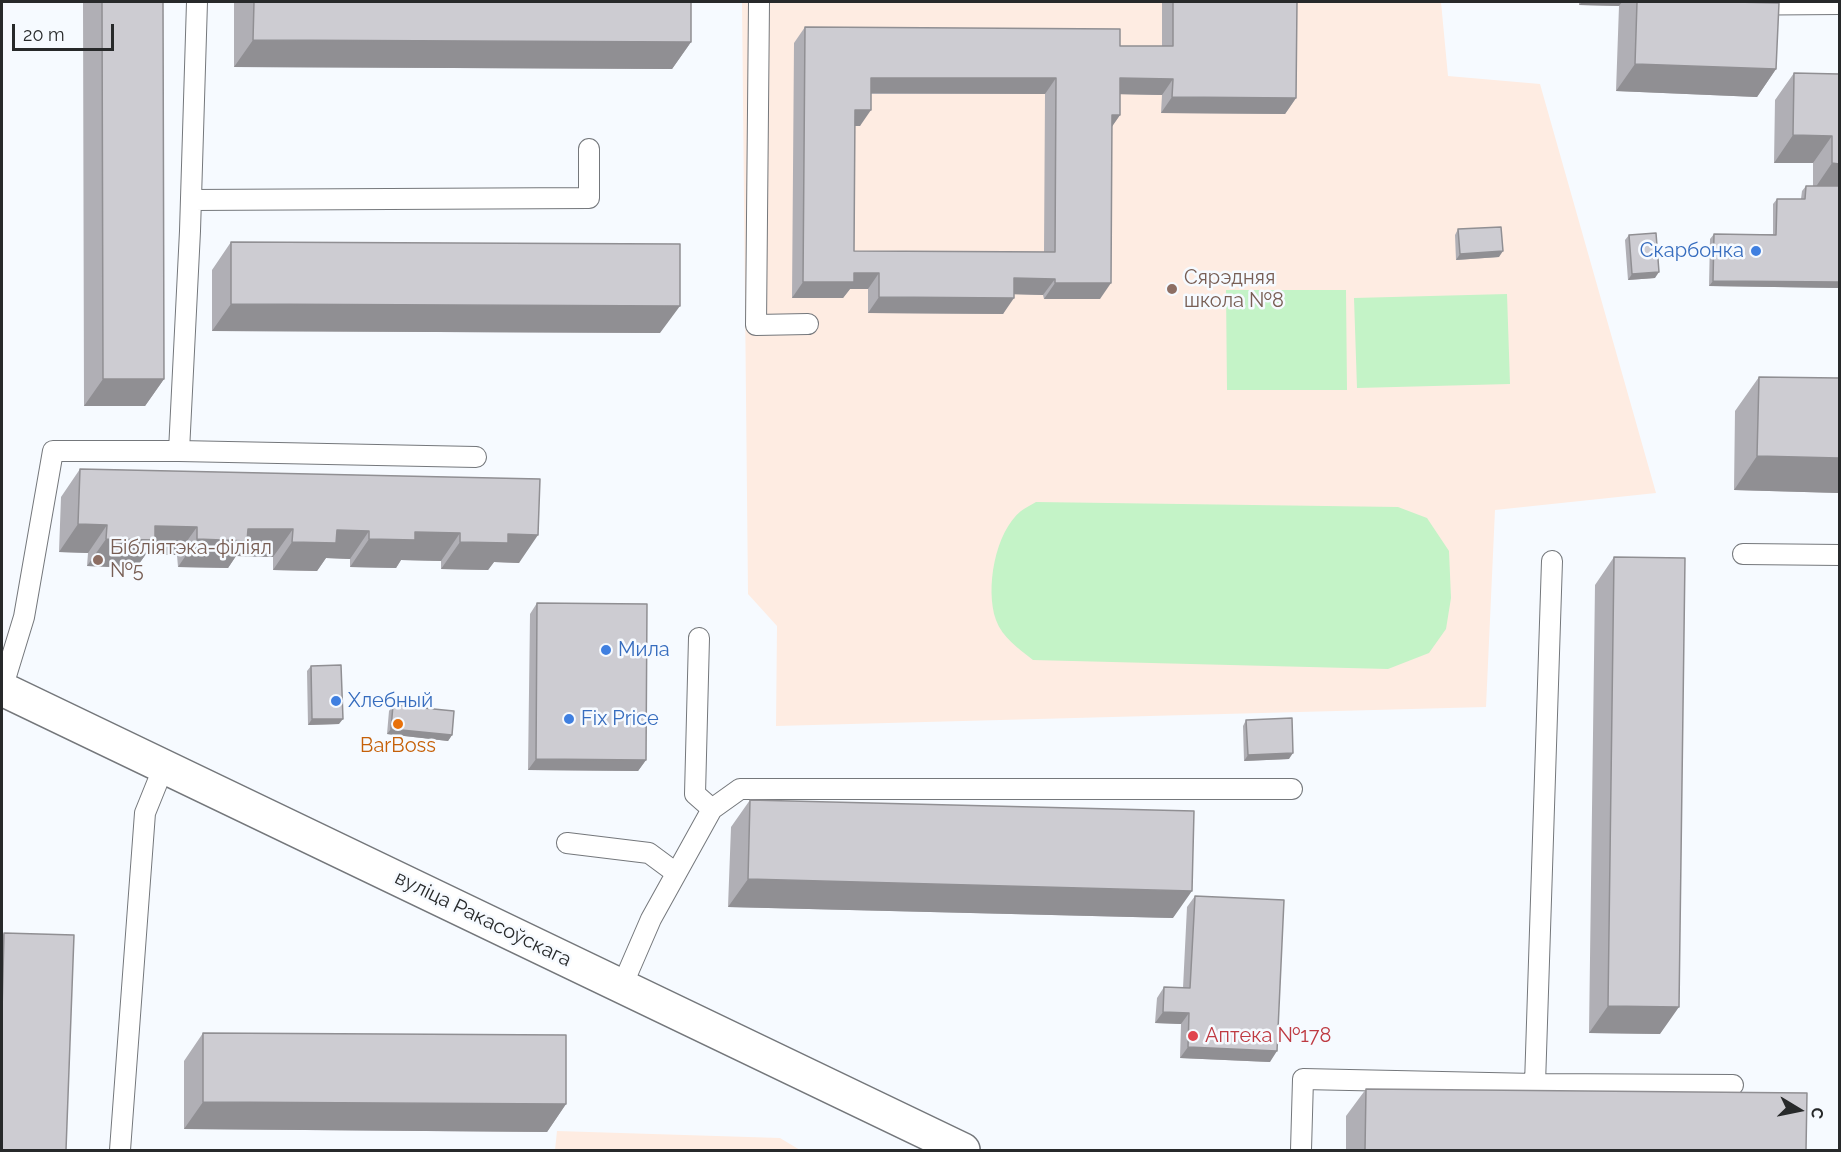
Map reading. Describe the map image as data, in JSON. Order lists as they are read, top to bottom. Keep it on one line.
{"streets":{"main road":["вуліца Ракасоўскага"]},"places":["Скарбонка","Сярэдняя школа №8","Бібліятэка-філіял №5","Мила","Хлебный","Fix Price","BarBoss","Аптека №178"],"scale_bar":"20 m","north":"right"}
